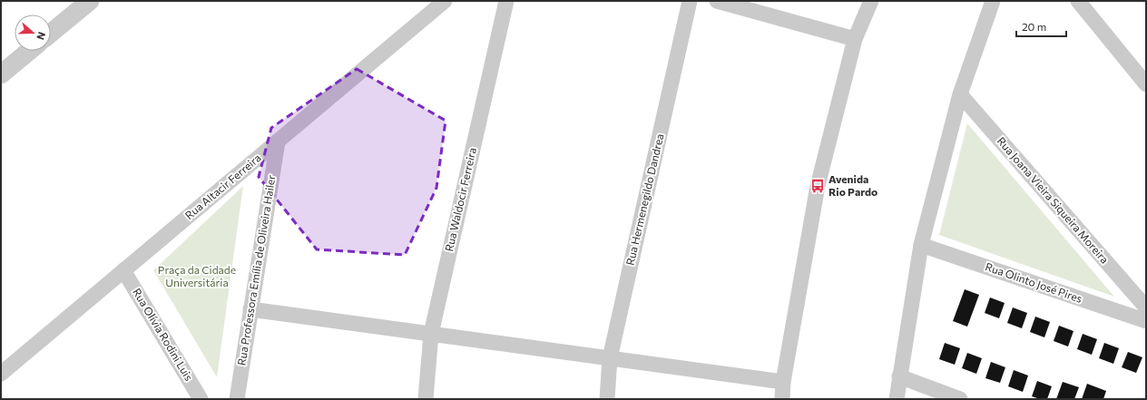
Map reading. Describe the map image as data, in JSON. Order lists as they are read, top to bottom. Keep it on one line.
{"streets":{"street":["Rua Altacir Ferreira","Rua Waldocir Ferreira","Rua Hermenegildo Dandrea","Rua Joana Vieira Siqueira Moreira","Rua Professora Emília de Oliveira Hailer","Rua Olinto José Pires","Rua Olívia Rodini Luis"]},"crossings":[["Rua Altacir Ferreira","Rua Professora Emília de Oliveira Hailer"],["Rua Altacir Ferreira","Rua Olívia Rodini Luis"]],"parks":["Praça da Cidade Universitária"],"places":{"bus stop":["Avenida Rio Pardo"]},"scale_bar":"20 m","north":"right"}
